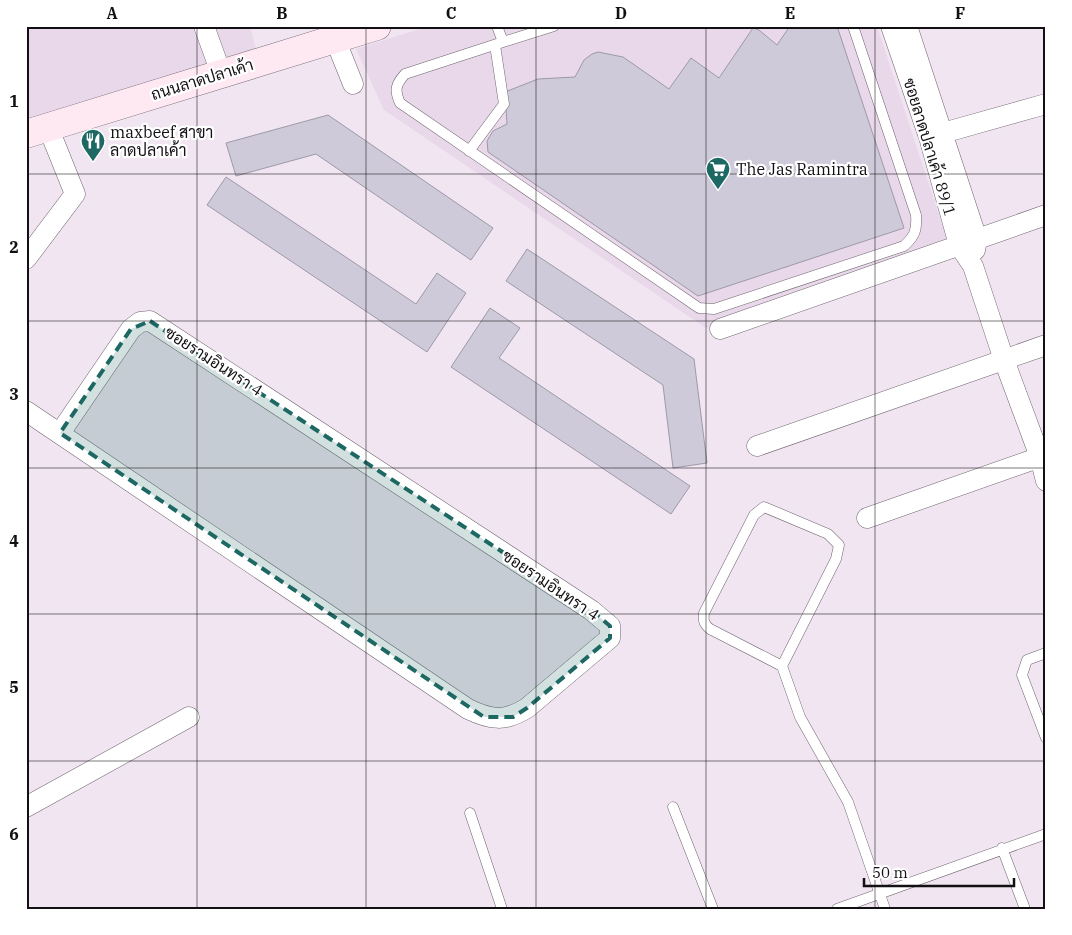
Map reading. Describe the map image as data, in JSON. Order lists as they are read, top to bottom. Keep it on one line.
{"streets":{"main road":["ถนนลาดปลาเค้า"],"street":["ซอยลาดปลาเค้า 89/1","ซอยรามอินทรา 4"]},"places":{"restaurant":["maxbeef สาขา ลาดปลาเค้า"],"supermarket":["The Jas Ramintra"]},"scale_bar":"50 m","grid":{"columns":["A","B","C","D","E","F"],"rows":["1","2","3","4","5","6"]}}
